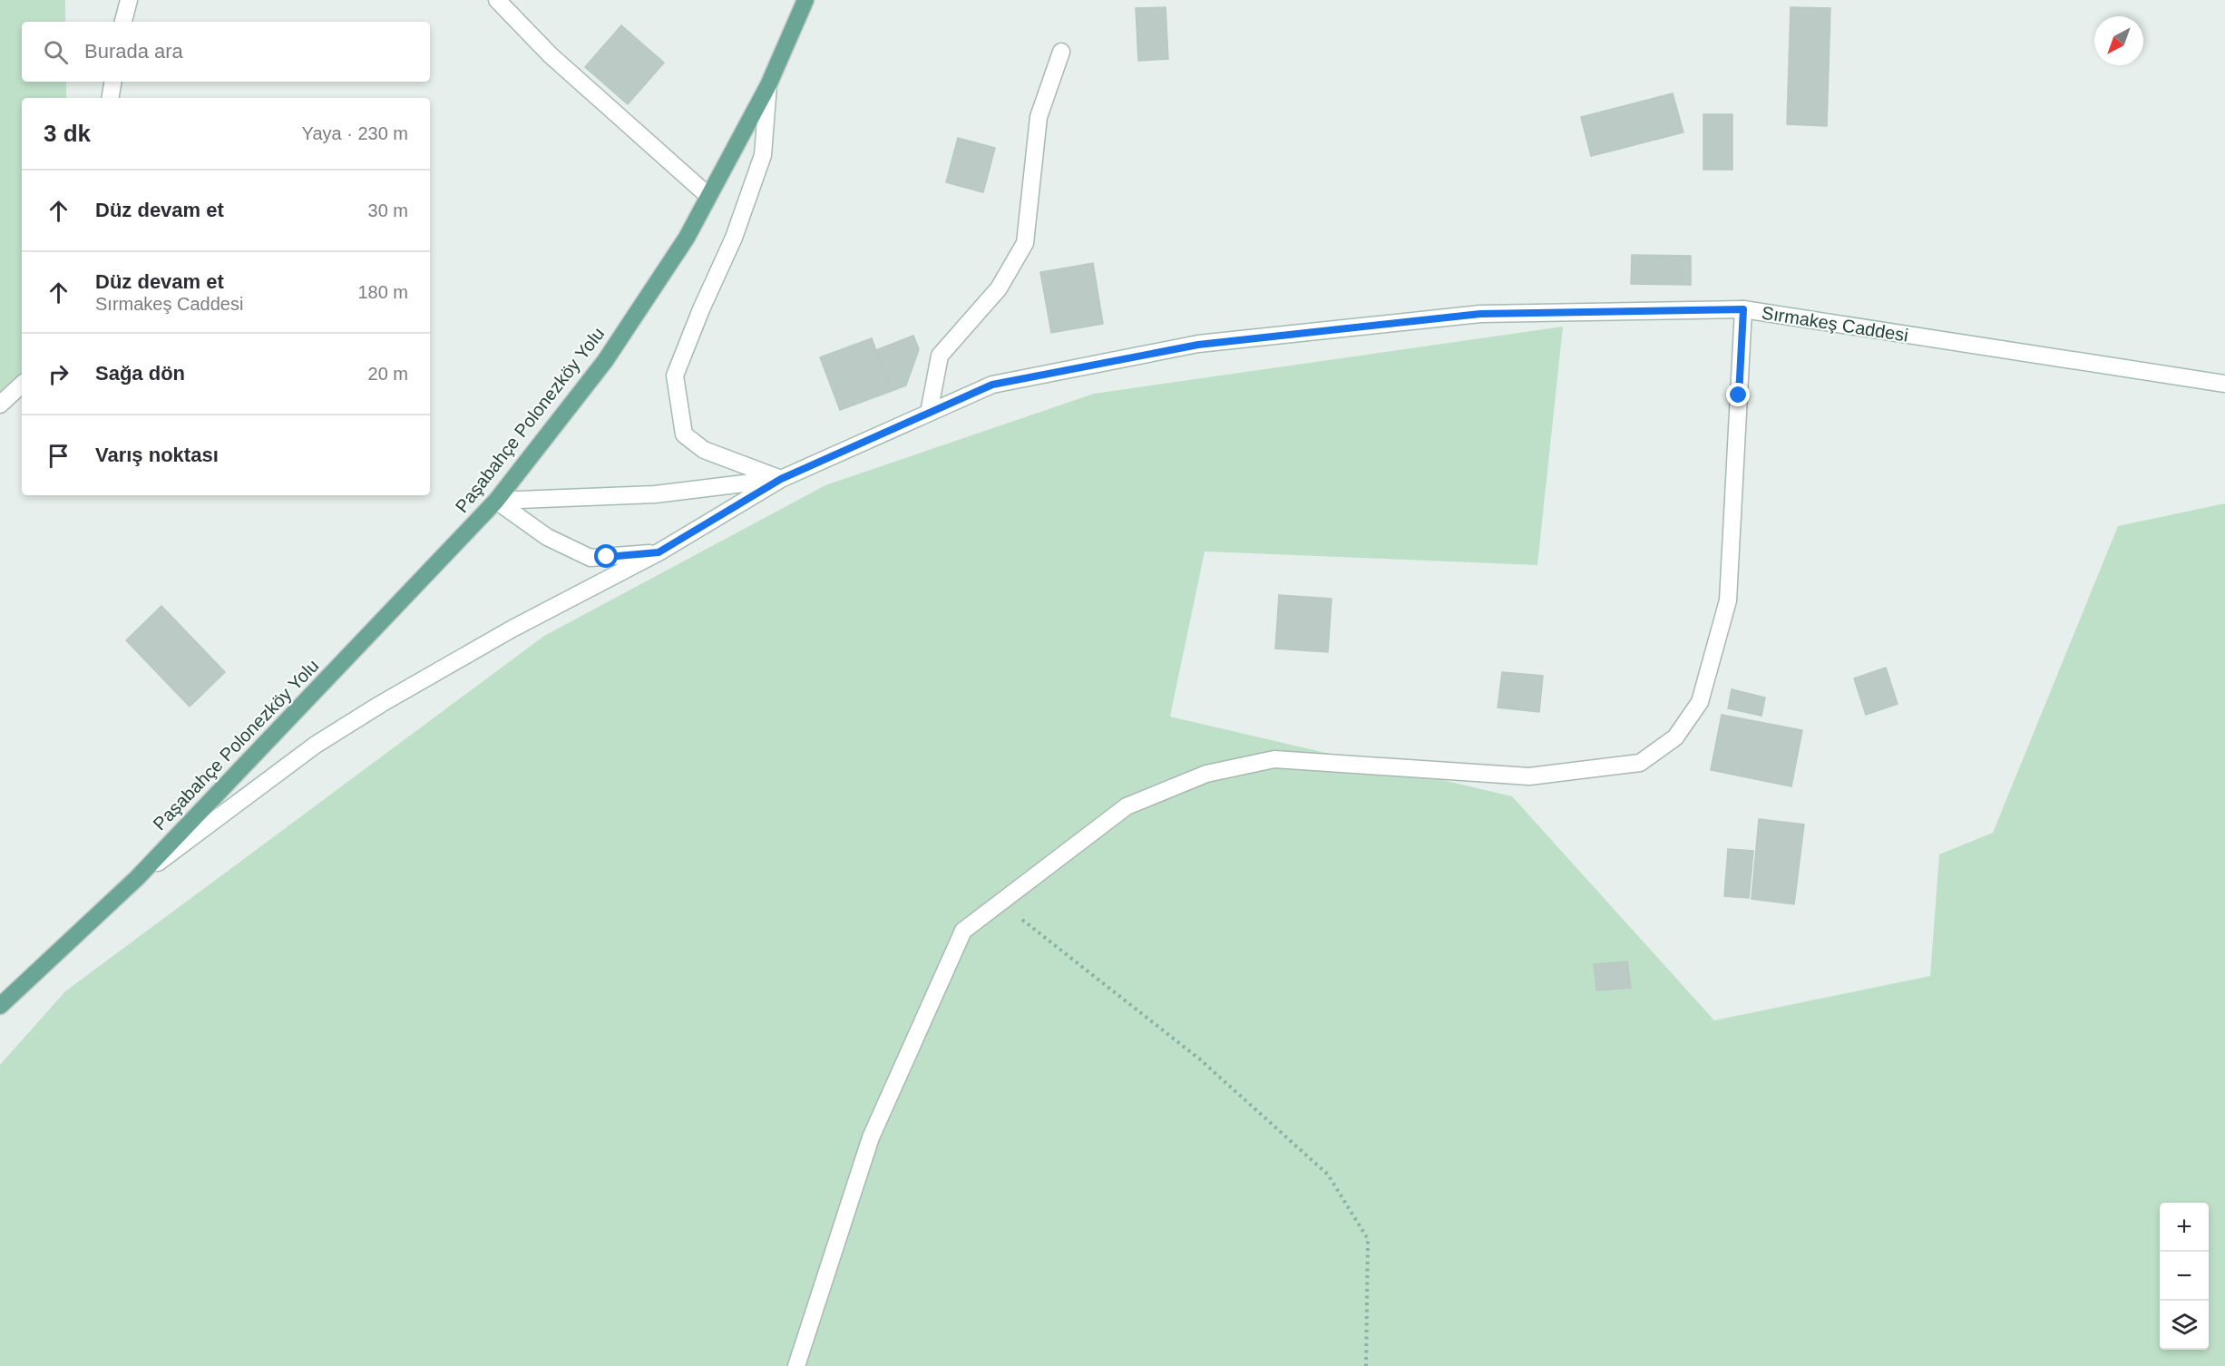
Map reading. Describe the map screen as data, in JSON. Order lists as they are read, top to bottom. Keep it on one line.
{"streets":{"main road":["Sırmakeş Caddesi","Paşabahçe Polonezköy Yolu"]},"north":"bottom left","page":{"search":"Burada ara","heading":["3 dk","Yaya · 230 m"],"list":[["Düz devam et","30 m"],["Düz devam et","Sırmakeş Caddesi","180 m"],["Sağa dön","20 m"],"Varış noktası"],"map_buttons":["+","−"]}}
